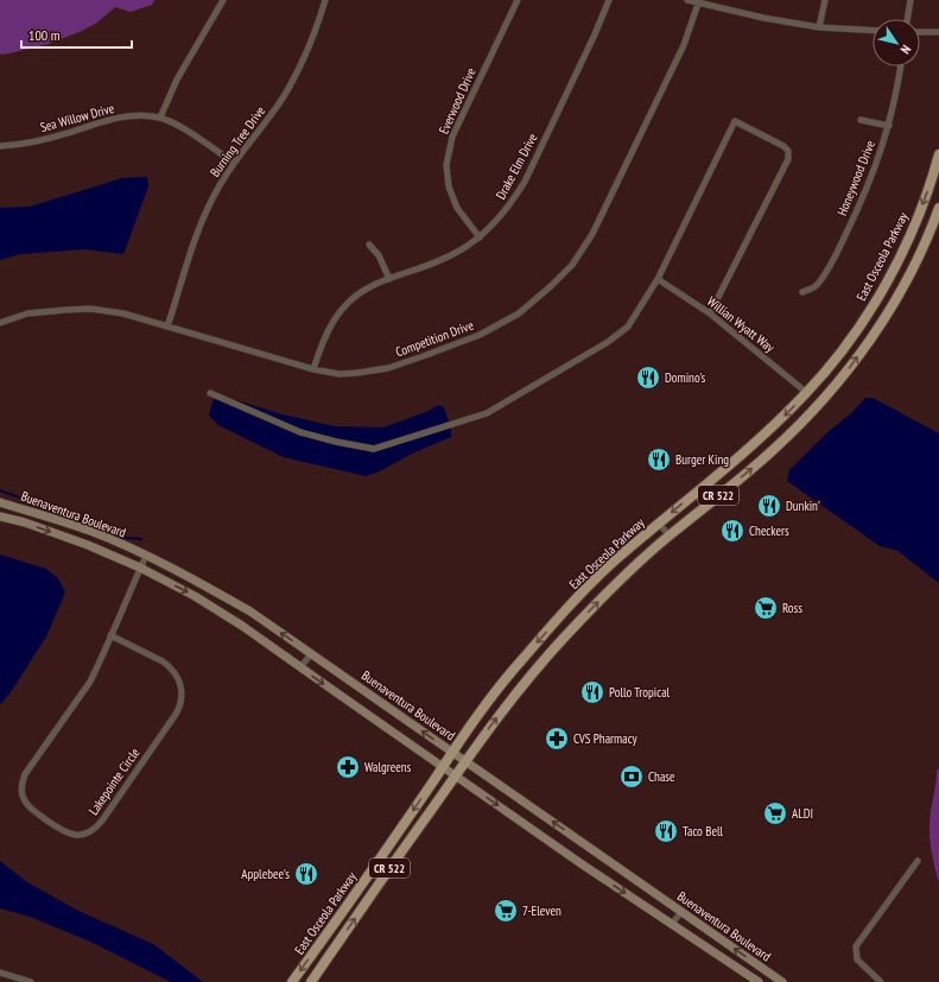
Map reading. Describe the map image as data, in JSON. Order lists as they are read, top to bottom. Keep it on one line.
{"streets":{"main road":["East Osceola Parkway","CR 522","Buenaventura Boulevard"],"street":["Everwood Drive","Sea Willow Drive","Burning Tree Drive","Drake Elm Drive","Honeywood Drive","Willian Wyatt Way","Competition Drive","Lakepointe Circle"]},"crossings":[["Everwood Drive","Drake Elm Drive"],["Sea Willow Drive","Burning Tree Drive"],["Burning Tree Drive","Competition Drive"],["Drake Elm Drive","Competition Drive"],["East Osceola Parkway","Willian Wyatt Way"],["East Osceola Parkway","Buenaventura Boulevard"],["Buenaventura Boulevard","Lakepointe Circle"]],"places":{"restaurant":["Domino's","Burger King","Dunkin'","Checkers","Pollo Tropical","Taco Bell","Applebee's"],"supermarket":["Ross","ALDI","7-Eleven"],"pharmacy":["CVS Pharmacy","Walgreens"],"bank":["Chase"]},"scale_bar":"100 m","north":"bottom right"}
